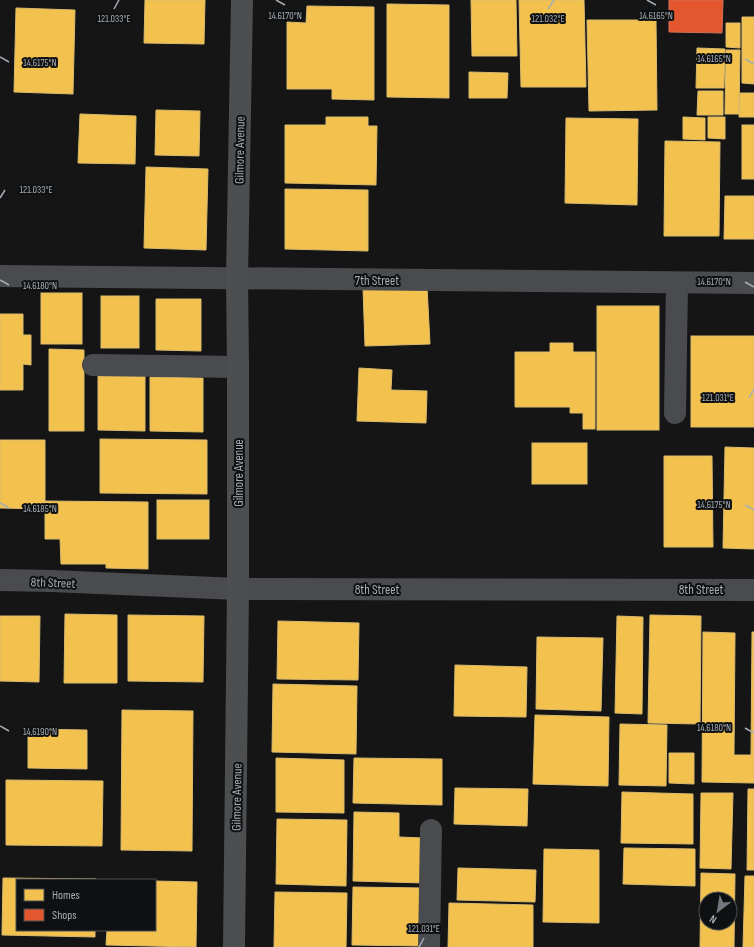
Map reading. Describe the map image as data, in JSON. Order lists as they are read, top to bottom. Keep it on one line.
{"streets":{"main road":["Gilmore Avenue"],"street":["7th Street","8th Street"]},"crossings":[["Gilmore Avenue","7th Street"],["Gilmore Avenue","8th Street"]],"legend":["Homes","Shops"],"north":"bottom left","coordinates":["14.6170°N","14.6165°N","121.033°E","121.032°E","14.6175°N","14.6180°N","121.031°E","14.6185°N","14.6190°N"]}
